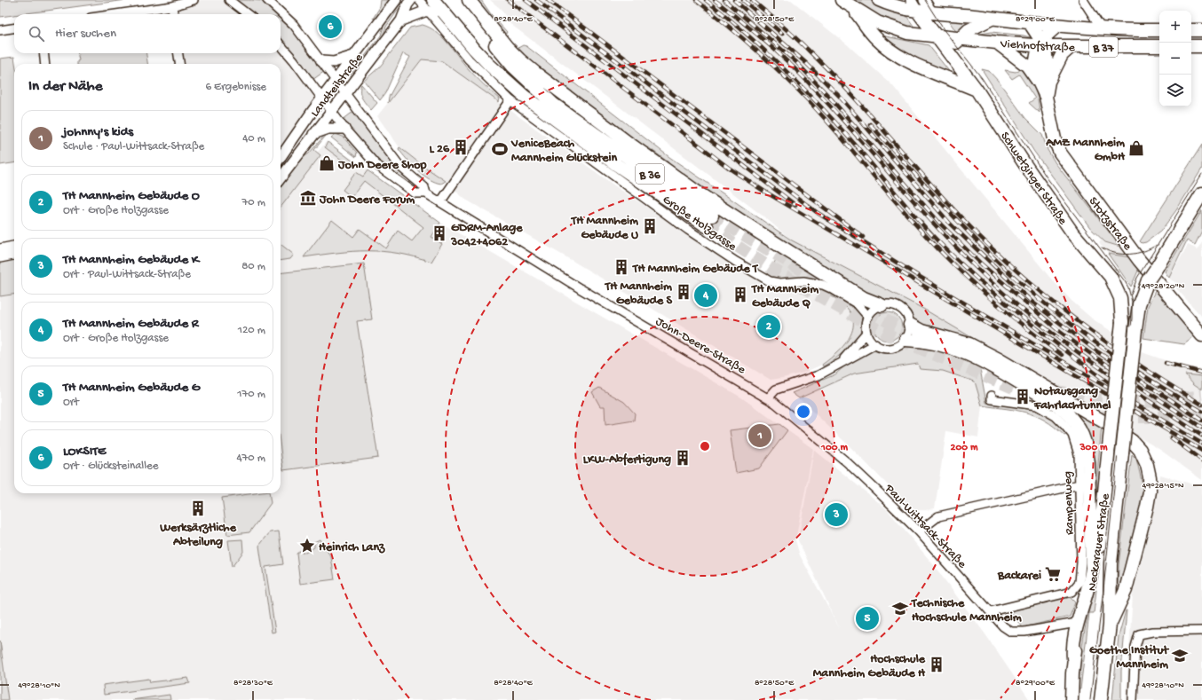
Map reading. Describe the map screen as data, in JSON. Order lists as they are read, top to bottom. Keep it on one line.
{"streets":{"main road":["Viehhofstraße","B 37","B 36","Schwetzinger Straße","Stotzstraße","Neckarauer Straße"],"street":["Landteilstraße","Große Holzgasse","John-Deere-Straße","Rampenweg","Paul-Wittsack-Straße"]},"crossings":[["Viehhofstraße","B 37"],["Viehhofstraße","Schwetzinger Straße"],["Viehhofstraße","Stotzstraße"],["B 37","Schwetzinger Straße"],["Landteilstraße","John-Deere-Straße"],["B 36","Große Holzgasse"],["Schwetzinger Straße","Neckarauer Straße"],["John-Deere-Straße","Paul-Wittsack-Straße"],["Rampenweg","Paul-Wittsack-Straße"]],"places":{"building":["L 26","TH Mannheim Gebäude U","GDRM-Anlage 3042+4062","TH Mannheim Gebäude T","TH Mannheim Gebäude S","TH Mannheim Gebäude Q","Notausgang Fahrlachtunnel","LKW-Abfertigung","Werksärztliche Abteilung","Hochschule Mannheim Gebäude H"],"shop":["AMZ Mannheim GmbH","John Deere Shop"],"sports":["VeniceBeach Mannheim Glückstein"],"museum":["John Deere Forum"],"place":["Heinrich Lanz"],"supermarket":["Backarei"],"school or university":["Technische Hochschule Mannheim","Goethe Institut Mannheim"]},"page":{"map_buttons":["+","−"],"pins":["6","4","2","1","3","5"],"search":"Hier suchen","heading":["In der Nähe","6 Ergebnisse"],"list":[{"mark":"1","name":"johnny's kids","note":"Schule · Paul-Wittsack-Straße","value":"40 m"},{"mark":"2","name":"TH Mannheim Gebäude O","note":"Ort · Große Holzgasse","value":"70 m"},{"mark":"3","name":"TH Mannheim Gebäude K","note":"Ort · Paul-Wittsack-Straße","value":"80 m"},{"mark":"4","name":"TH Mannheim Gebäude R","note":"Ort · Große Holzgasse","value":"120 m"},{"mark":"5","name":"TH Mannheim Gebäude G","note":"Ort","value":"170 m"},{"mark":"6","name":"LOKSITE","note":"Ort · Glücksteinallee","value":"470 m"}]},"coordinates":["8°28'40\"E","8°28'50\"E","8°29'00\"E","49°28'20\"N","49°28'15\"N","8°28'30\"E","49°28'10\"N"],"rings":["100 m","200 m","300 m"]}
